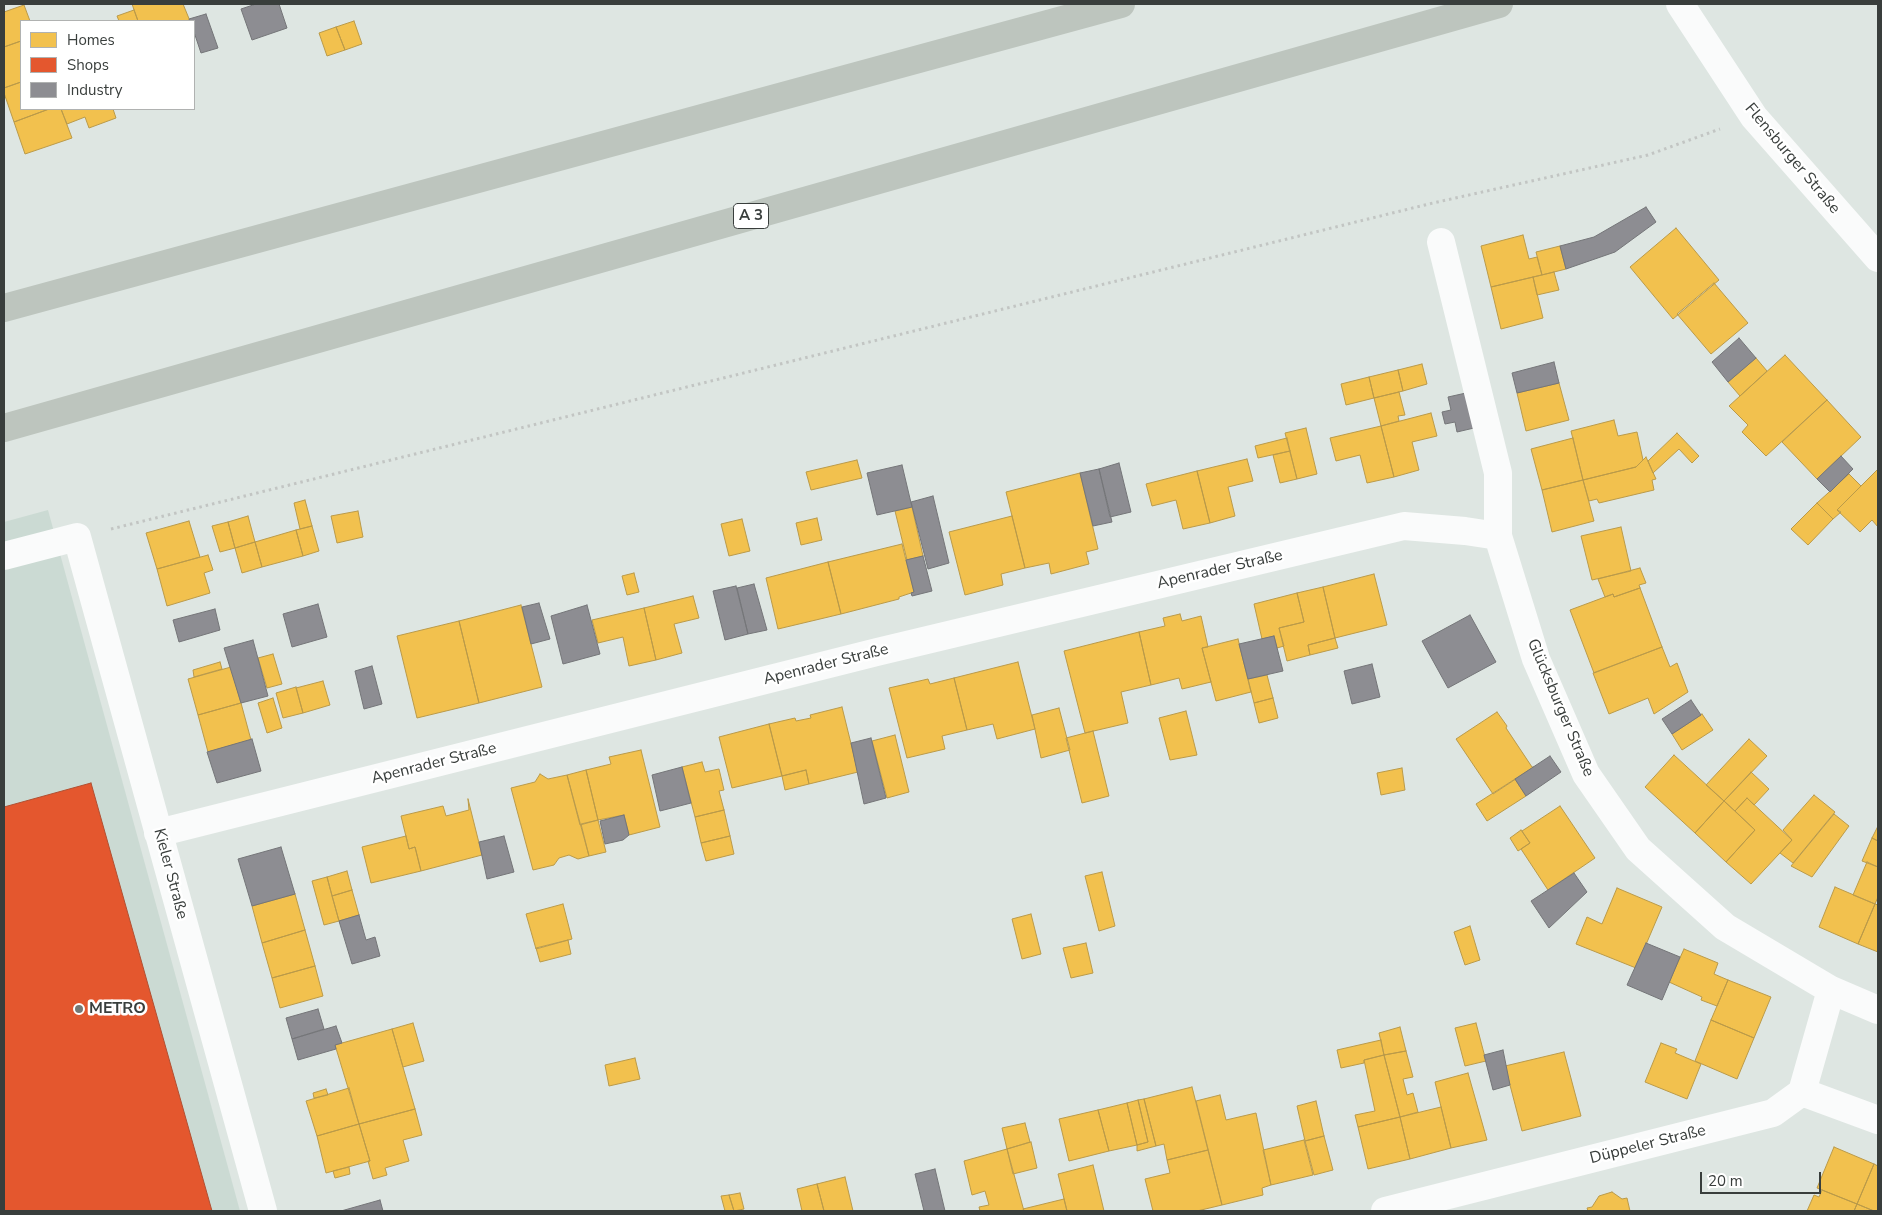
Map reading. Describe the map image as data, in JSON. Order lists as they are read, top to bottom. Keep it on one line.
{"streets":{"highway":["A 3"],"street":["Flensburger Straße","Apenrader Straße","Glücksburger Straße","Kieler Straße","Düppeler Straße"]},"crossings":[["Apenrader Straße","Glücksburger Straße"],["Apenrader Straße","Kieler Straße"]],"places":["METRO"],"legend":["Homes","Shops","Industry"],"scale_bar":"20 m"}
